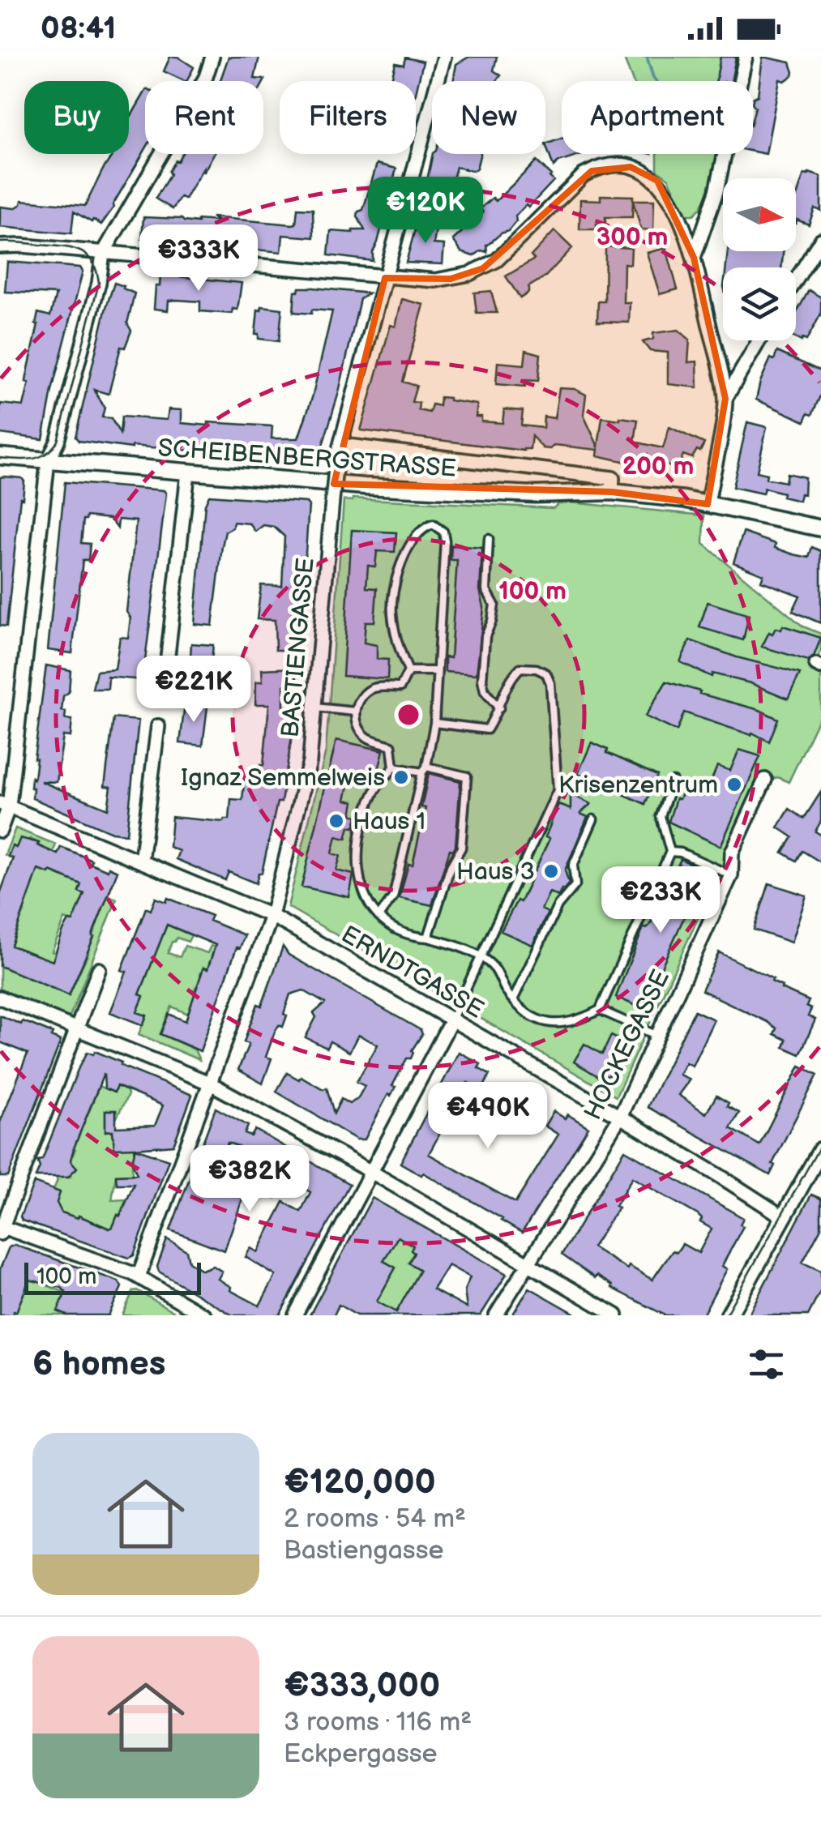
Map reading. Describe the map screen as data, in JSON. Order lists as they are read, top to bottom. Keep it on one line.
{"streets":{"street":["SCHEIBENBERGSTRASSE","BASTIENGASSE","ERNDTGASSE","HOCKEGASSE"]},"crossings":[["SCHEIBENBERGSTRASSE","BASTIENGASSE"],["BASTIENGASSE","ERNDTGASSE"],["ERNDTGASSE","HOCKEGASSE"]],"places":["Ignaz Semmelweis","Krisenzentrum","Haus 1","Haus 3"],"scale_bar":"100 m","north":"right","page":{"status":"08:41","chip":["Buy","Rent","Filters","New","Apartment"],"price":["€120K","€333K","€221K","€233K","€490K","€382K"],"scale":"100 m","heading":"6 homes","list":[{"name":"€120,000","note":"2 rooms · 54 m² · Bastiengasse"},{"name":"€333,000","note":"3 rooms · 116 m² · Eckpergasse"}]},"rings":["300 m","200 m","100 m"]}
